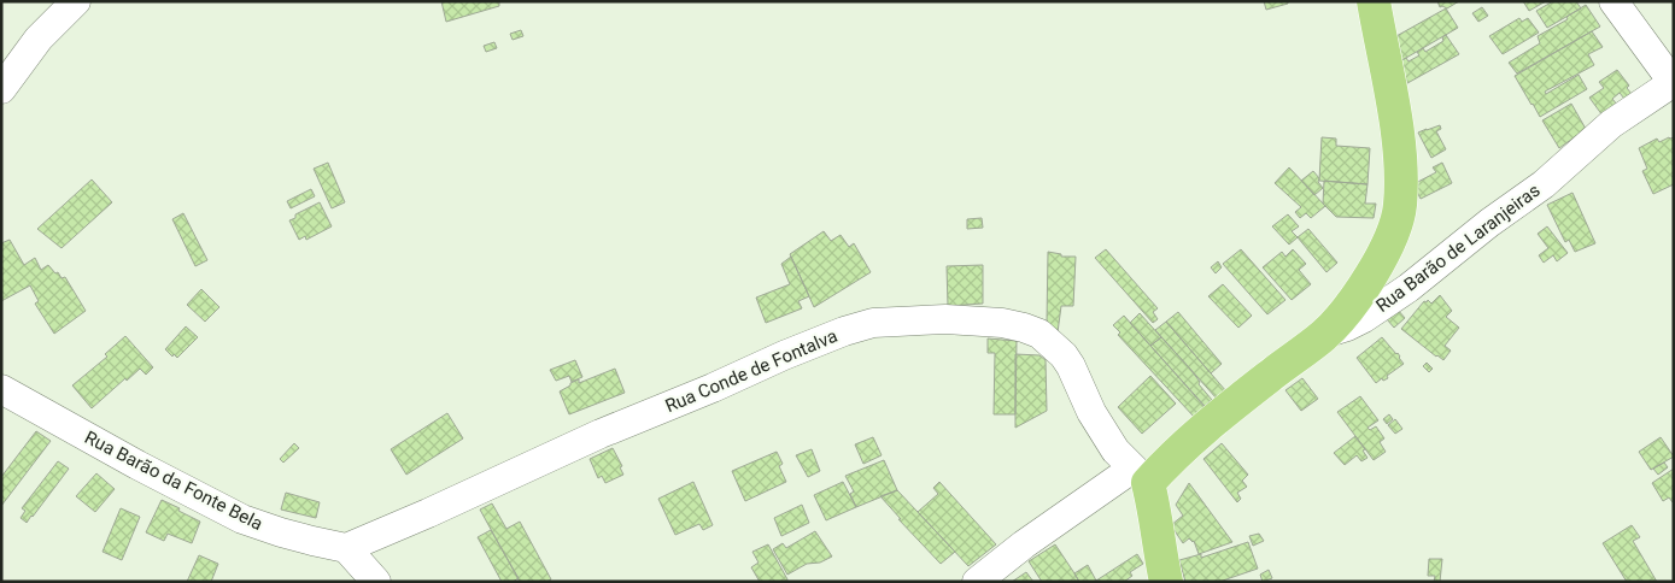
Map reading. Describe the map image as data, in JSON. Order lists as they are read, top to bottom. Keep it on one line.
{"streets":{"main road":["Rua Barão de Laranjeiras"],"street":["Rua Conde de Fontalva","Rua Barão da Fonte Bela"]},"crossings":[["Rua Barão de Laranjeiras","Rua Conde de Fontalva"],["Rua Conde de Fontalva","Rua Barão da Fonte Bela"]]}
